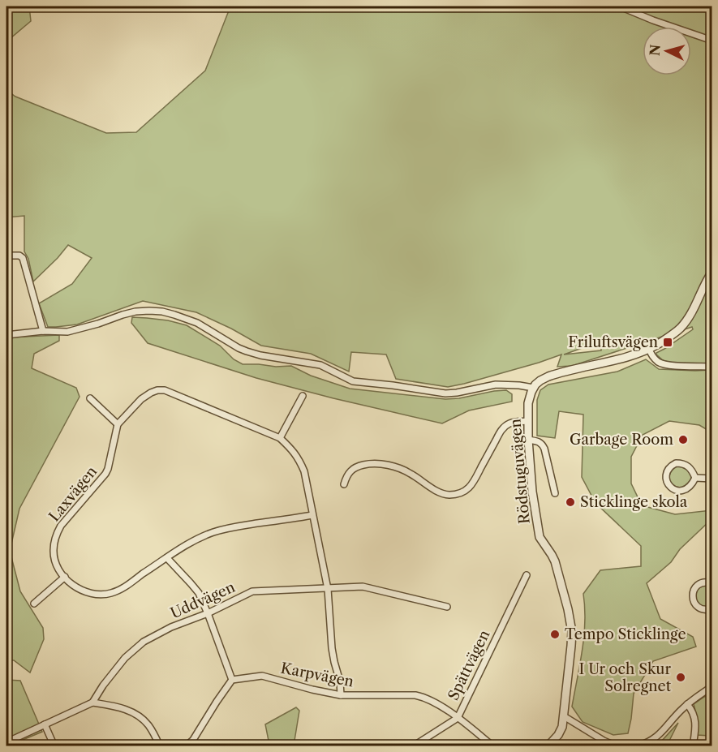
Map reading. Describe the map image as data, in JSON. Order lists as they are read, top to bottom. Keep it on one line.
{"streets":{"street":["Rödstuguvägen","Laxvägen","Uddvägen","Spättvägen","Karpvägen"]},"crossings":[["Spättvägen","Karpvägen"]],"places":{"transit":["Friluftsvägen"],"other":["Garbage Room","Sticklinge skola","Tempo Sticklinge","I Ur och Skur Solregnet"]},"north":"left"}
